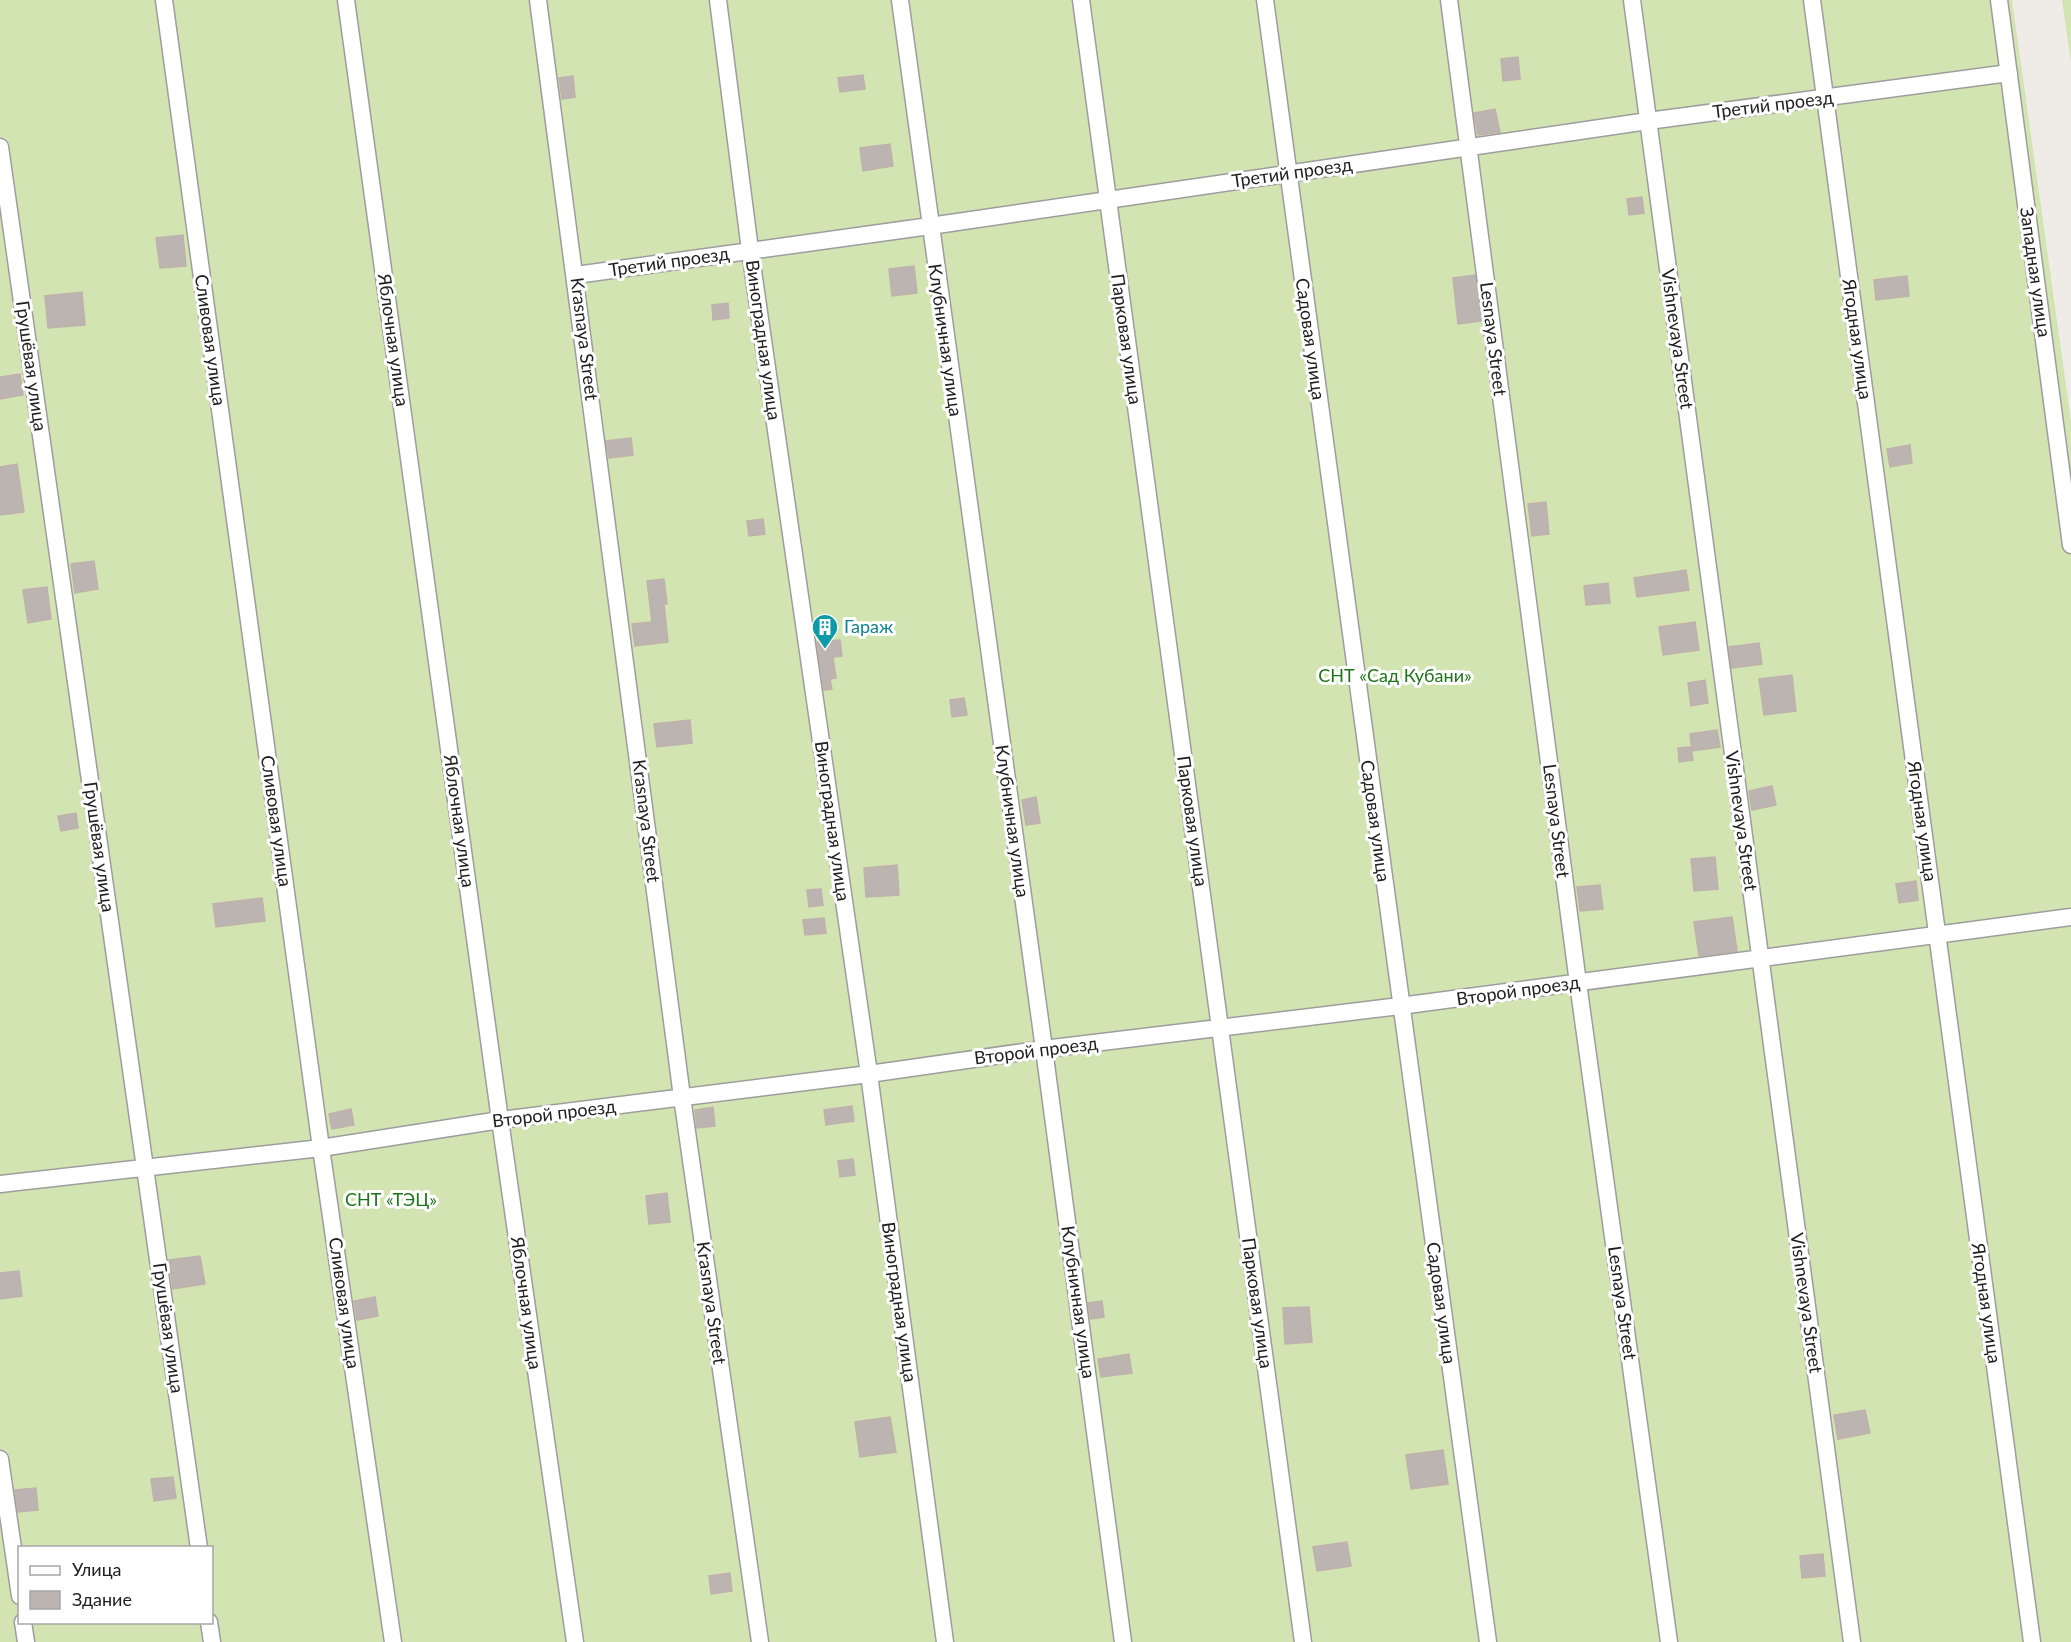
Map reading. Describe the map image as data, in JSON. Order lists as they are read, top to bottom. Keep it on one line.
{"streets":{"street":["Третий проезд","Западная улица","Krasnaya Street","Парковая улица","Садовая улица","Lesnaya Street","Vishnevaya Street","Ягодная улица","Сливовая улица","Яблочная улица","Виноградная улица","Клубничная улица","Грушёвая улица","Второй проезд"]},"crossings":[["Третий проезд","Западная улица"],["Третий проезд","Krasnaya Street"],["Третий проезд","Парковая улица"],["Третий проезд","Садовая улица"],["Третий проезд","Lesnaya Street"],["Третий проезд","Vishnevaya Street"],["Третий проезд","Ягодная улица"],["Третий проезд","Виноградная улица"],["Третий проезд","Клубничная улица"],["Krasnaya Street","Второй проезд"],["Парковая улица","Второй проезд"],["Садовая улица","Второй проезд"],["Lesnaya Street","Второй проезд"],["Vishnevaya Street","Второй проезд"],["Ягодная улица","Второй проезд"],["Сливовая улица","Второй проезд"],["Яблочная улица","Второй проезд"],["Виноградная улица","Второй проезд"],["Клубничная улица","Второй проезд"],["Грушёвая улица","Второй проезд"]],"parks":["СНТ «Сад Кубани»","СНТ «ТЭЦ»"],"places":{"building":["Гараж"]},"legend":["Улица","Здание"]}
